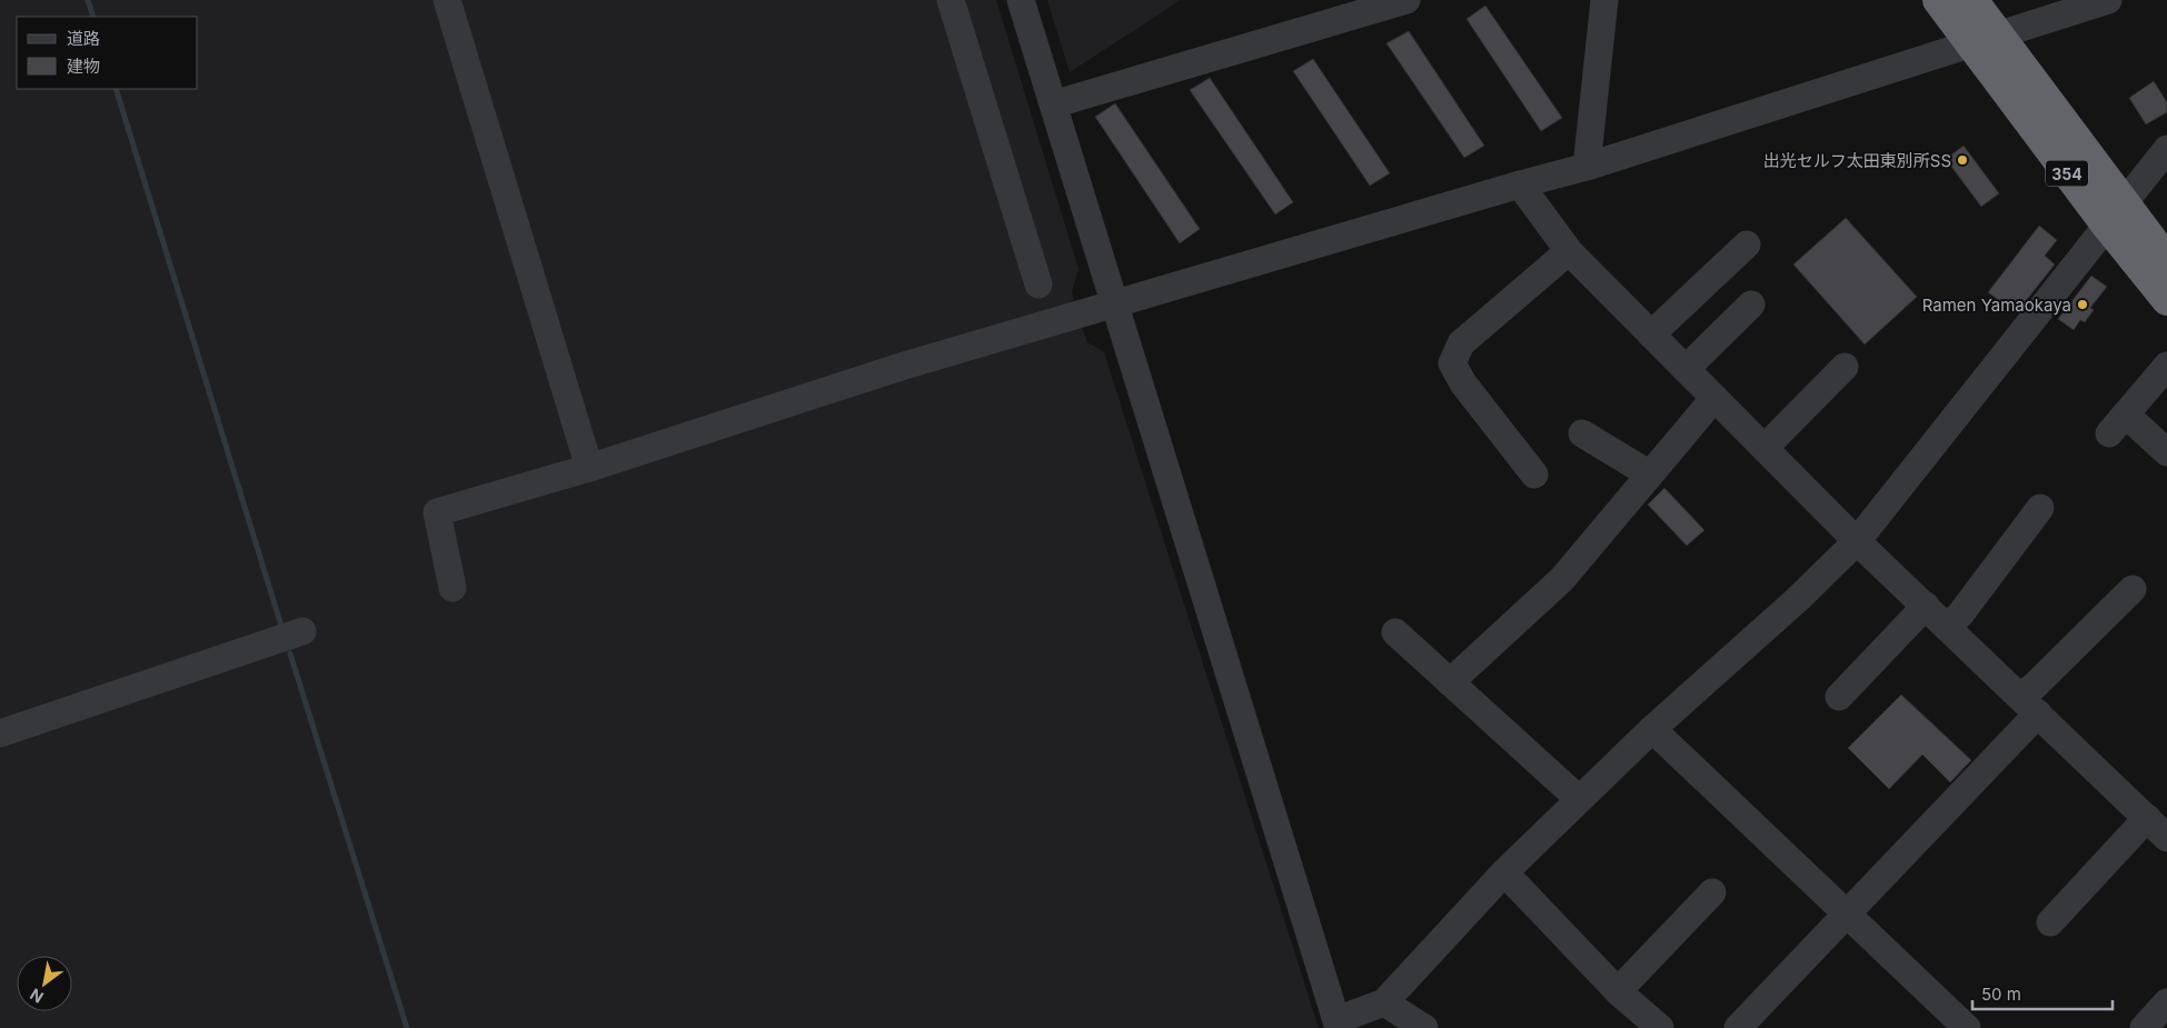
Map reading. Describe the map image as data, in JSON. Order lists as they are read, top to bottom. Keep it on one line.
{"streets":{"highway":["354"]},"places":["出光セルフ太田東別所SS","Ramen Yamaokaya"],"legend":["道路","建物"],"scale_bar":"50 m","north":"bottom left"}
